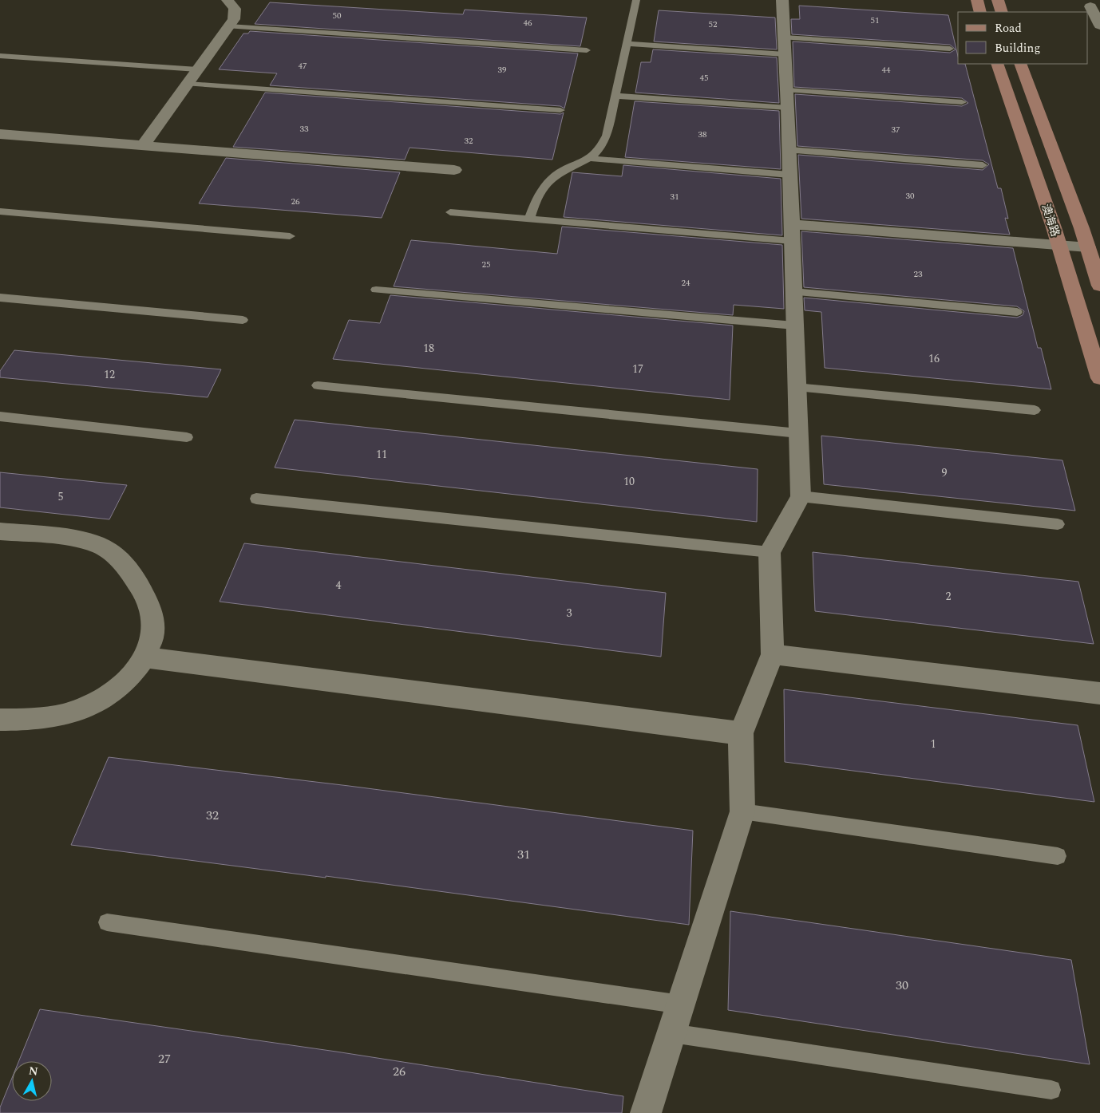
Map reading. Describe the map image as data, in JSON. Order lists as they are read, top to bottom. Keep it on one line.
{"streets":{"main road":["澳海路"]},"house_numbers":["50","51","46","52","47","39","44","45","33","37","38","32","30","31","26","25","23","24","18","16","17","12","11","9","10","5","4","2","3","1","32","31","30","27","26"],"legend":["Road","Building"],"north":"top"}
